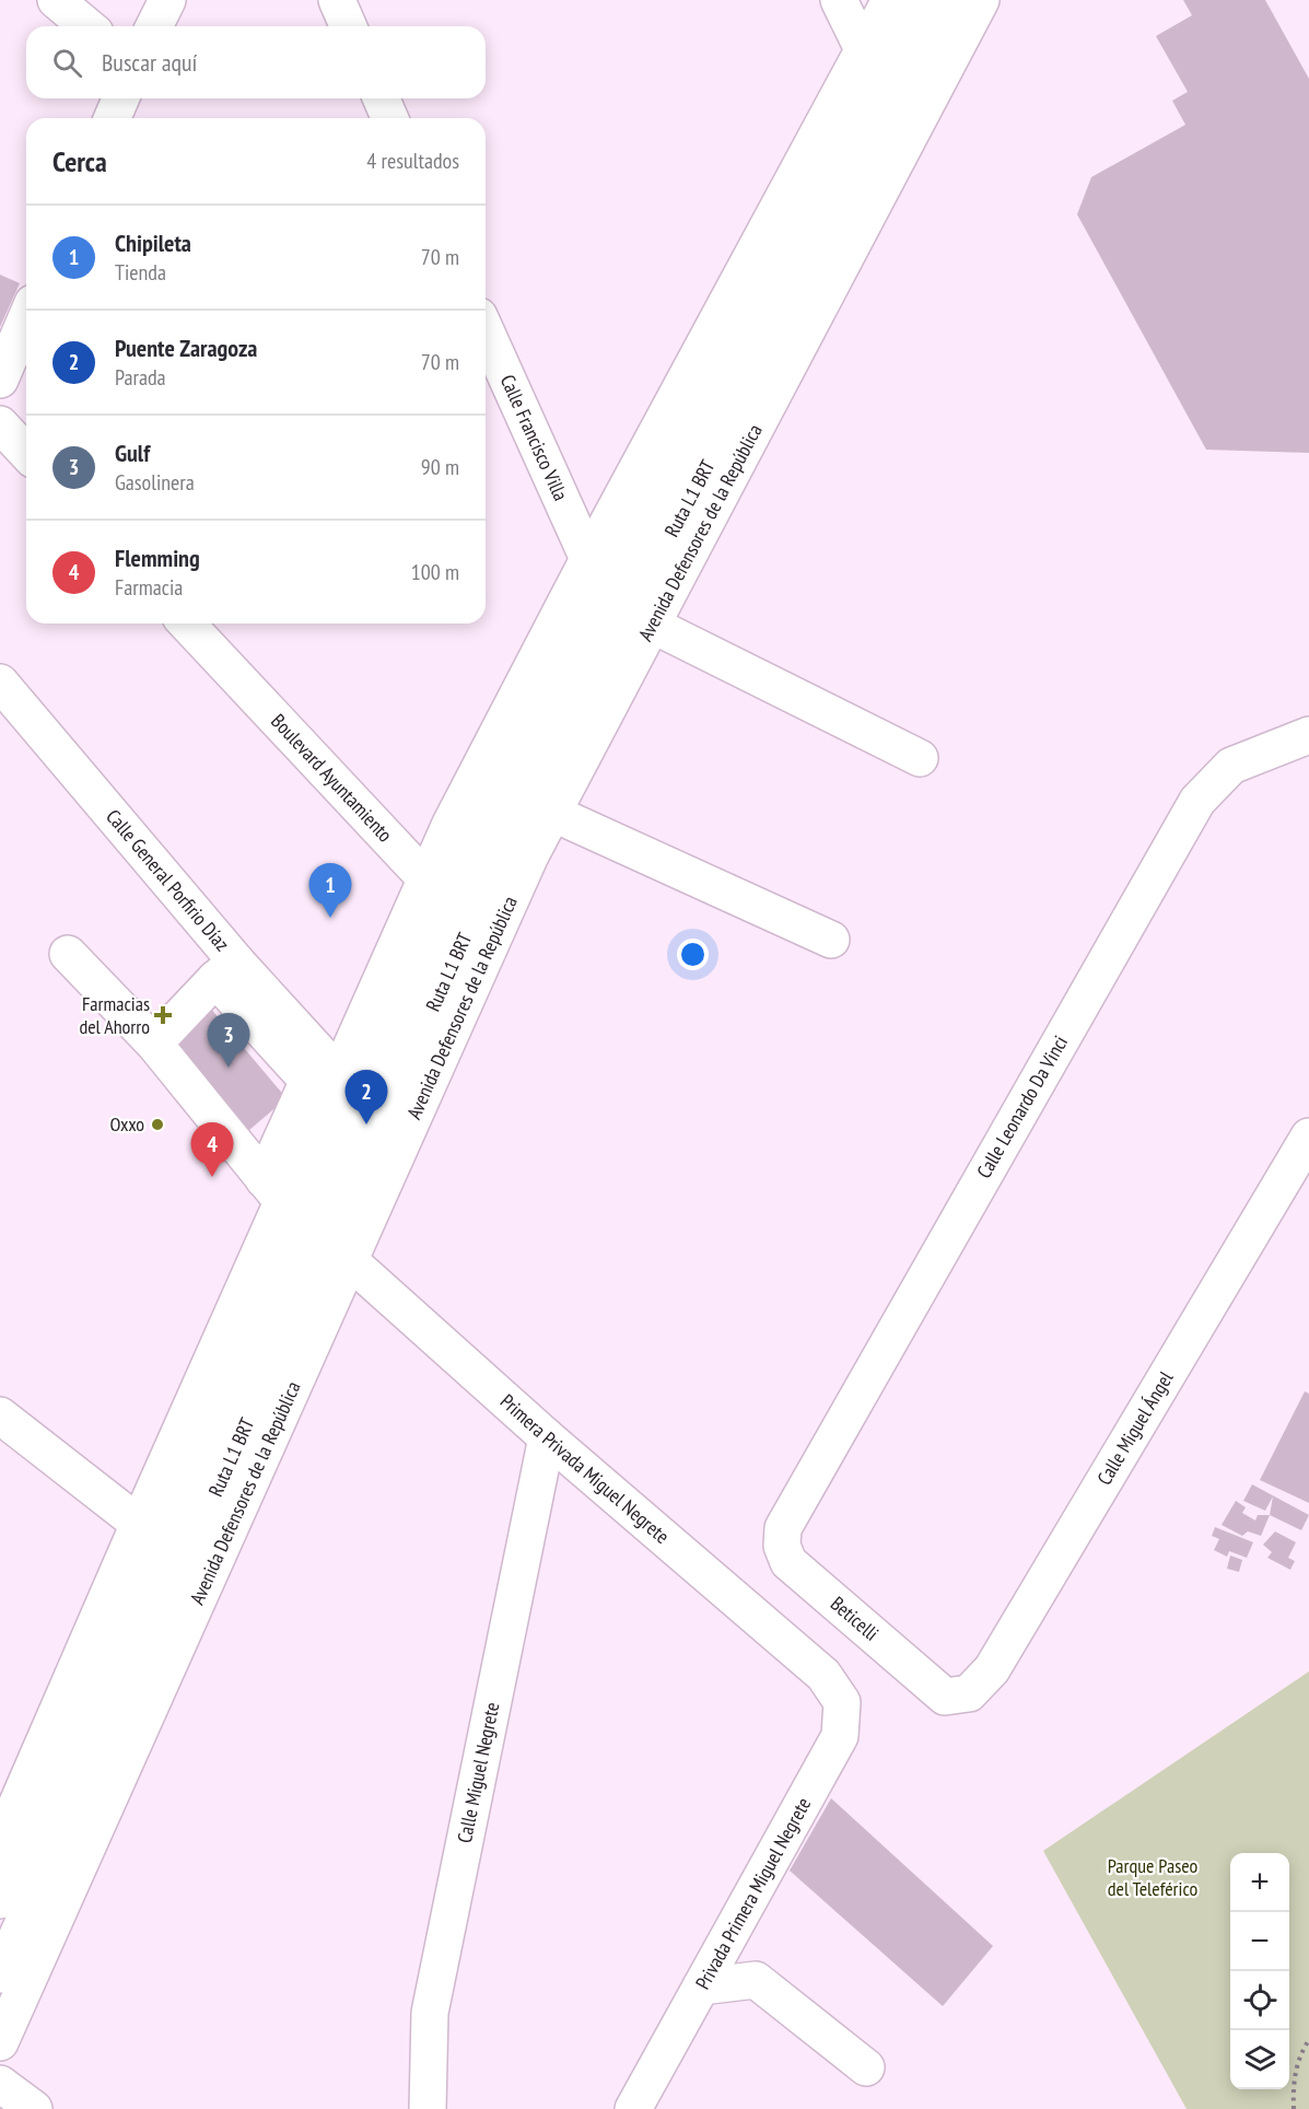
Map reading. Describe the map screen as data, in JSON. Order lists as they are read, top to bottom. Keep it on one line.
{"streets":{"street":["Calle Francisco Villa","Ruta L1 BRT","Avenida Defensores de la República","Boulevard Ayuntamiento","Calle General Porfirio Díaz","Calle Leonardo Da Vinci","Calle Miguel Ángel","Primera Privada Miguel Negrete","Beticelli","Calle Miguel Negrete","Privada Primera Miguel Negrete"]},"crossings":[["Calle Francisco Villa","Avenida Defensores de la República"],["Ruta L1 BRT","Avenida Defensores de la República"],["Ruta L1 BRT","Boulevard Ayuntamiento"],["Avenida Defensores de la República","Boulevard Ayuntamiento"],["Avenida Defensores de la República","Calle General Porfirio Díaz"],["Avenida Defensores de la República","Primera Privada Miguel Negrete"],["Calle Leonardo Da Vinci","Beticelli"],["Calle Miguel Ángel","Beticelli"],["Primera Privada Miguel Negrete","Calle Miguel Negrete"],["Primera Privada Miguel Negrete","Privada Primera Miguel Negrete"]],"parks":["Parque Paseo del Teleférico"],"places":{"health":["Farmacias del Ahorro"],"other":["Oxxo"]},"page":{"search":"Buscar aquí","heading":["Cerca","4 resultados"],"list":[{"mark":"1","name":"Chipileta","note":"Tienda","value":"70 m"},{"mark":"2","name":"Puente Zaragoza","note":"Parada","value":"70 m"},{"mark":"3","name":"Gulf","note":"Gasolinera","value":"90 m"},{"mark":"4","name":"Flemming","note":"Farmacia","value":"100 m"}],"pins":["1","3","2","4"],"map_buttons":["+","−"]}}
